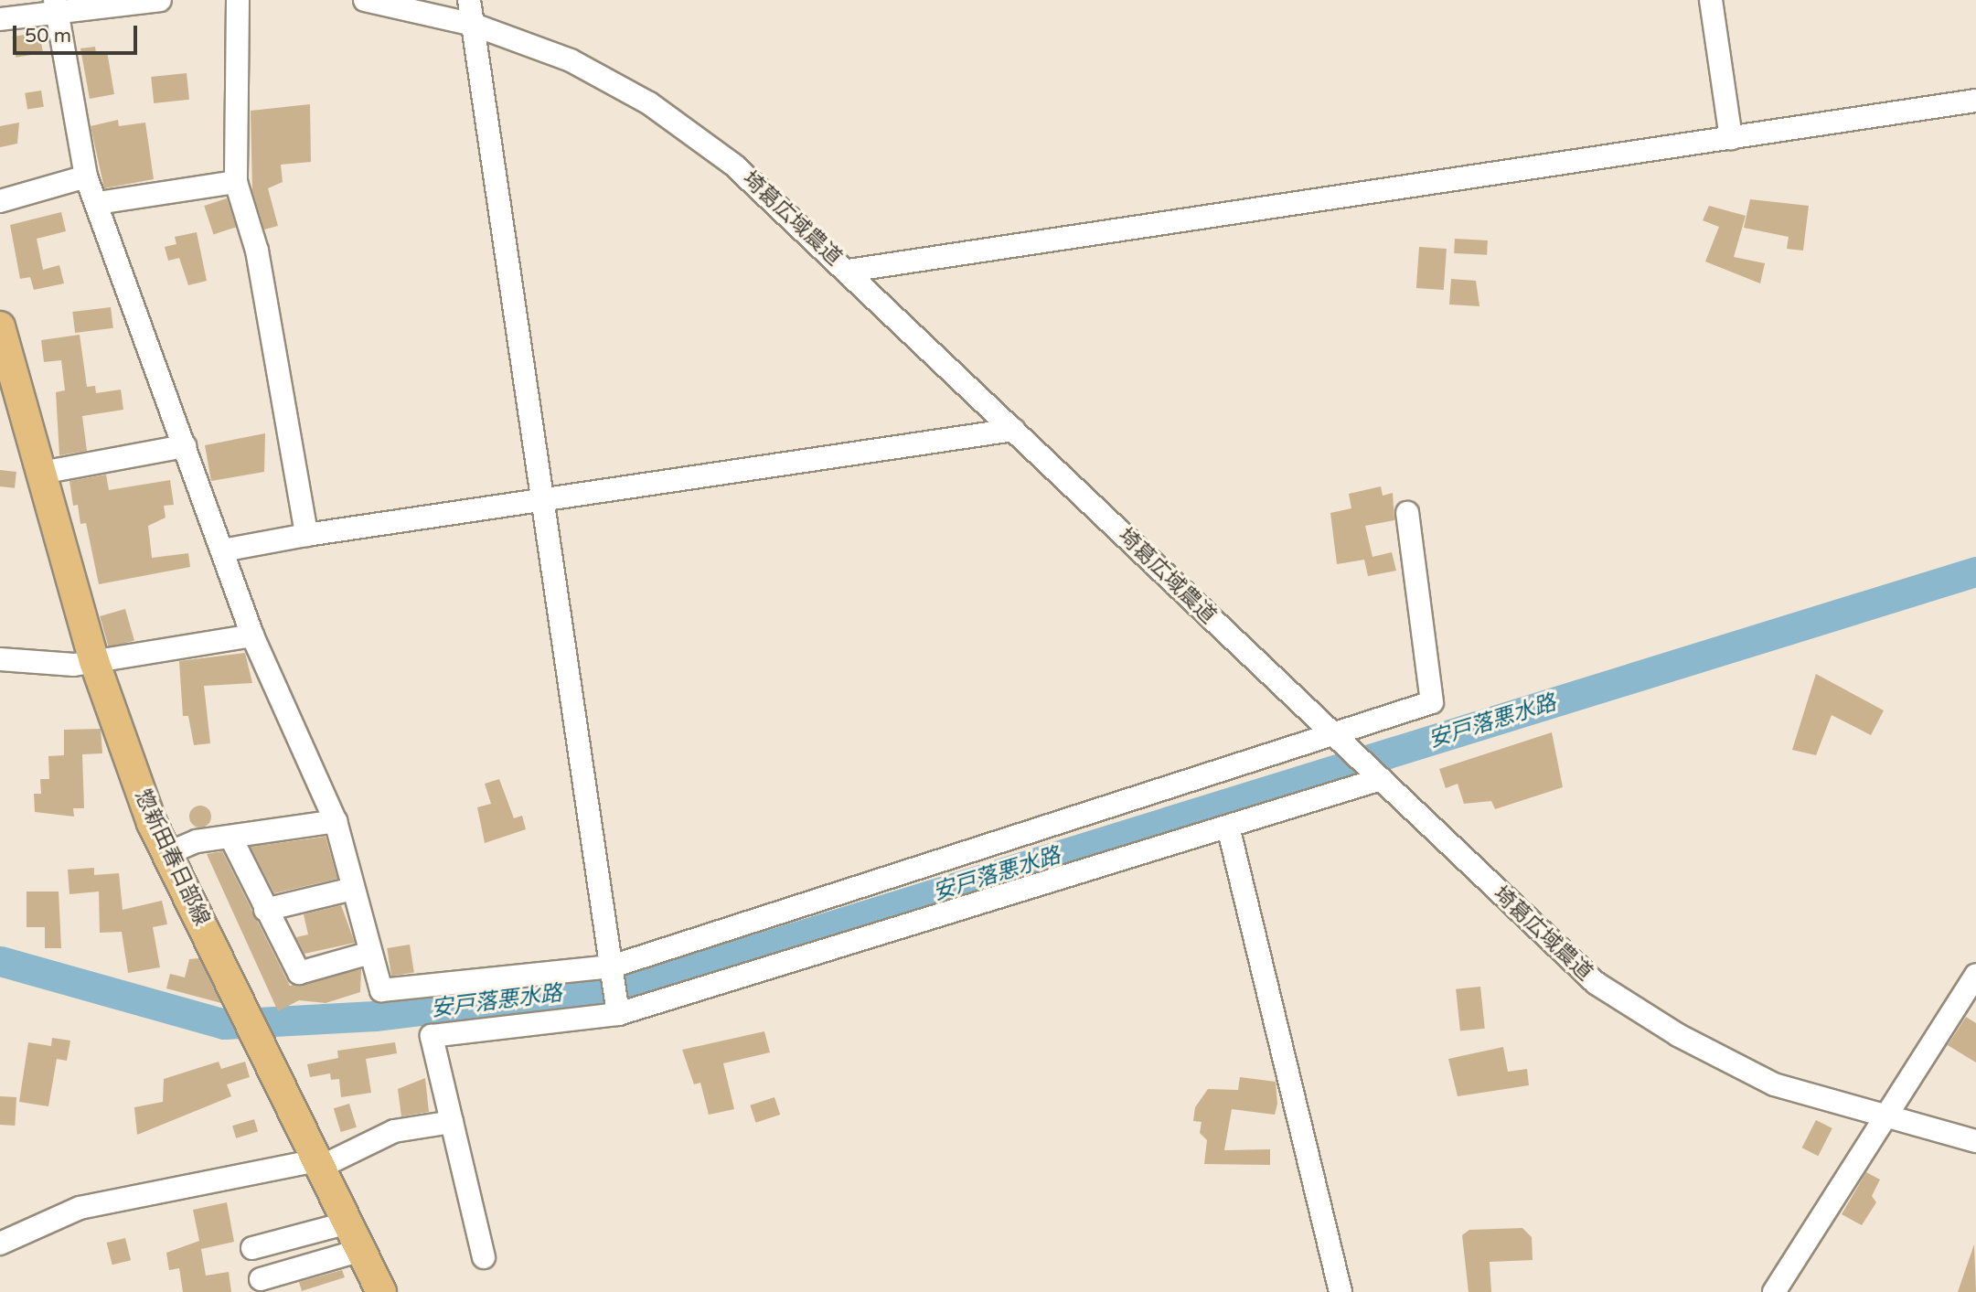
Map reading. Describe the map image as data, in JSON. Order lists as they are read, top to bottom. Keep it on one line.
{"streets":{"main road":["惣新田春日部線"],"street":["埼葛広域農道"]},"water":["安戸落悪水路"],"scale_bar":"50 m"}
